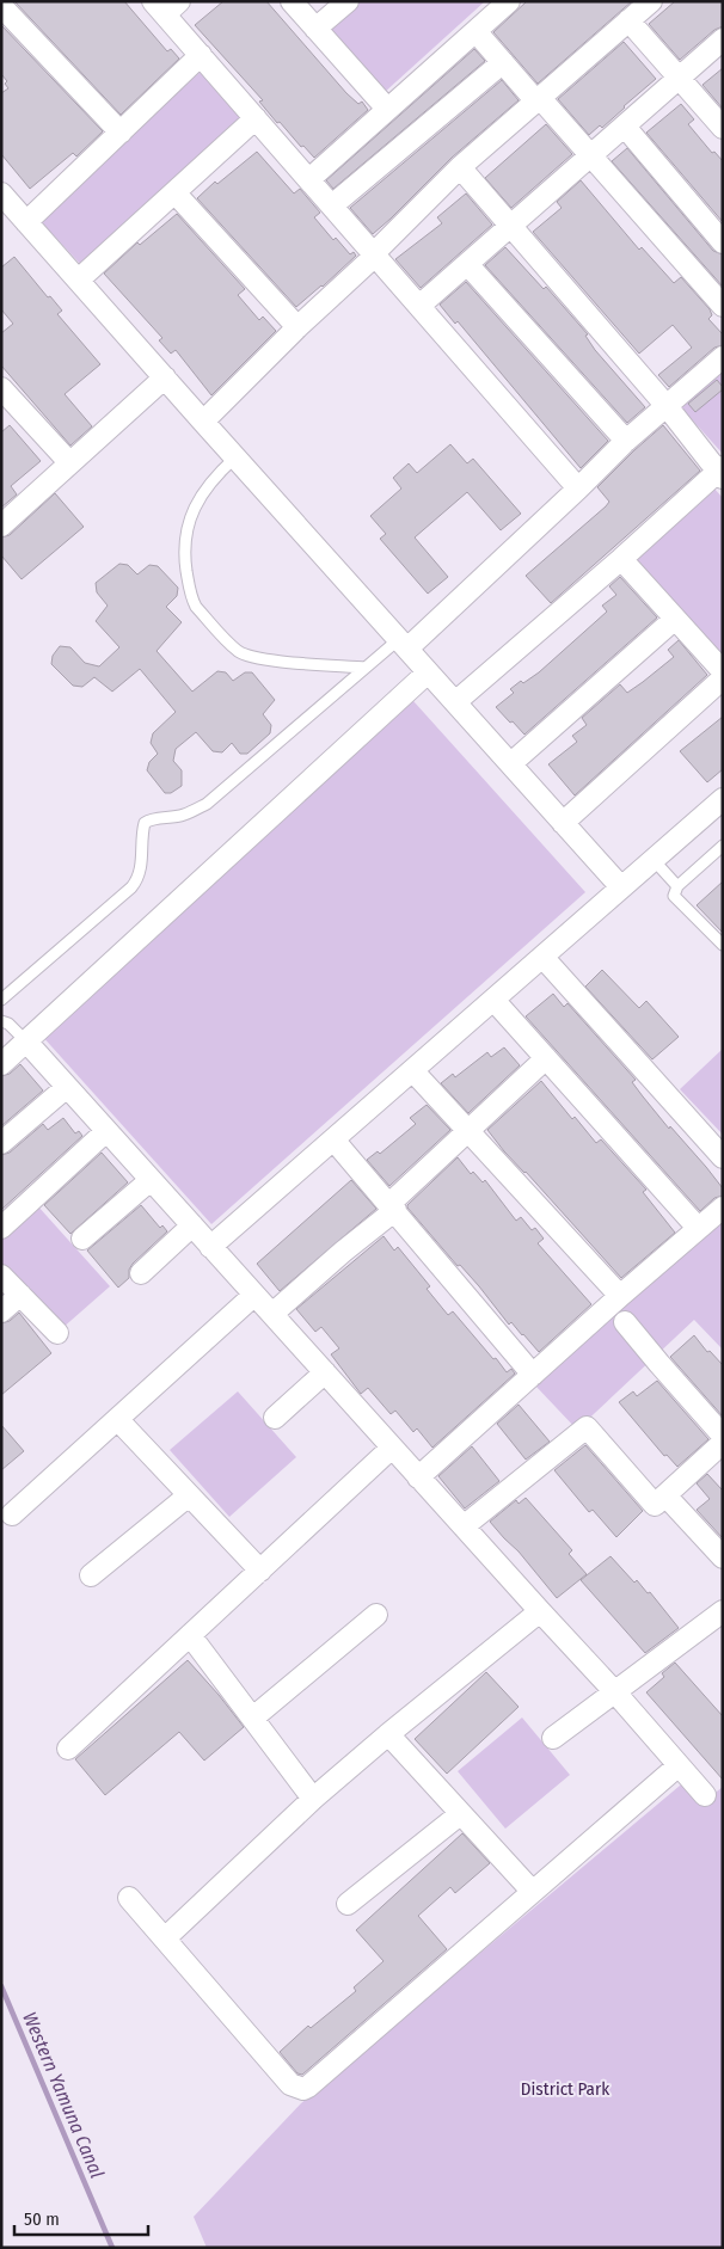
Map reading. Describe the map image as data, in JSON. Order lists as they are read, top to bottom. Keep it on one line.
{"water":["Western Yamuna Canal"],"parks":["District Park"],"scale_bar":"50 m"}
